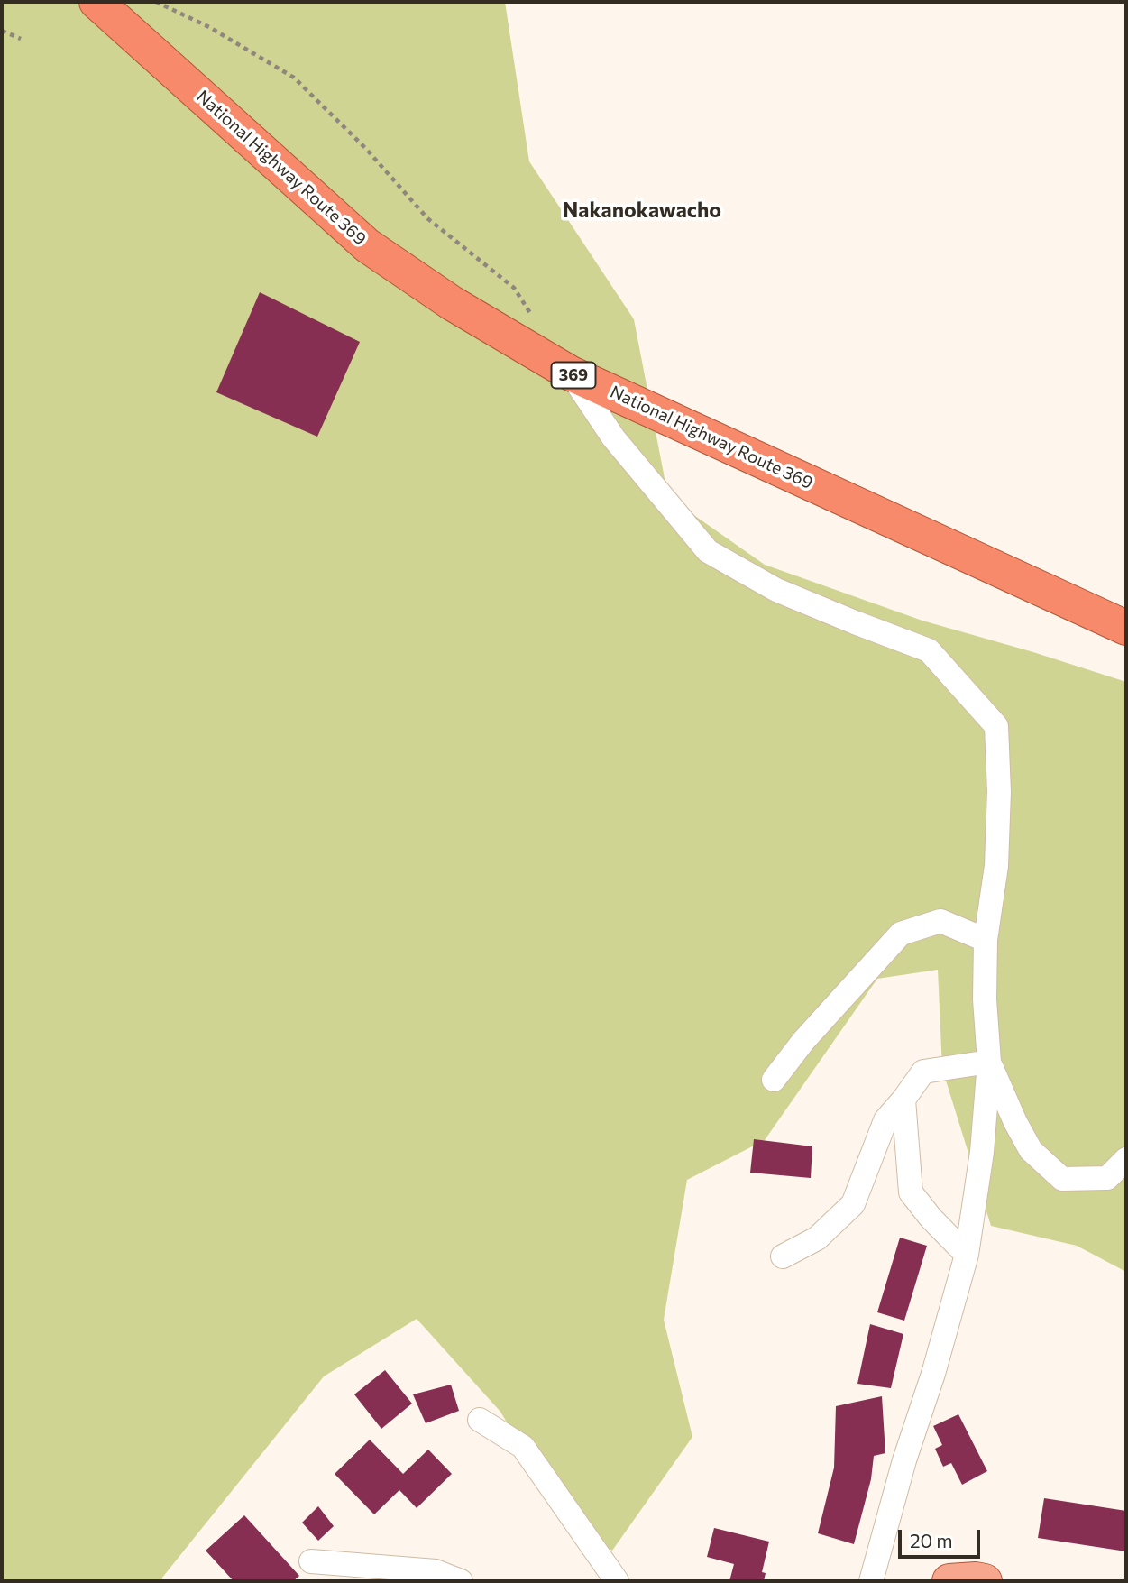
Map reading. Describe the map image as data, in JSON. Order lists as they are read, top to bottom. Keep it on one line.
{"streets":{"highway":["National Highway Route 369","369"]},"districts":["Nakanokawacho"],"scale_bar":"20 m"}
